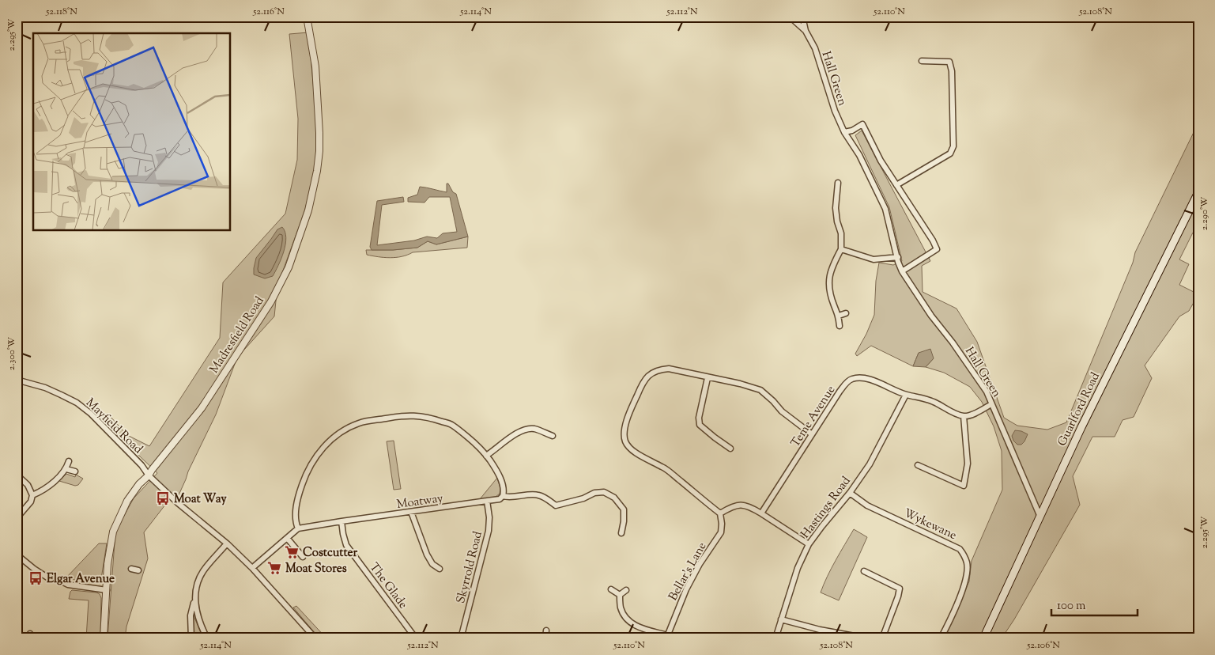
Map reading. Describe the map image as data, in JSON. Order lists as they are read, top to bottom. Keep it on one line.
{"streets":{"main road":["Guarlford Road"],"street":["Hall Green","Madresfield Road","Teme Avenue","Mayfield Road","Moatway","Hastings Road","Wykewane","Skyrrold Road","Bellar's Lane","The Glade"]},"crossings":[["Hall Green","Guarlford Road"],["Madresfield Road","Mayfield Road"],["Teme Avenue","Hastings Road"],["Moatway","Skyrrold Road"],["Moatway","The Glade"],["Hastings Road","Wykewane"]],"places":{"bus stop":["Moat Way","Elgar Avenue"],"supermarket":["Costcutter","Moat Stores"]},"scale_bar":"100 m","coordinates":["52.118°N","52.116°N","52.114°N","52.112°N","52.110°N","52.108°N","2.295°W","2.290°W","2.300°W","52.106°N"]}
